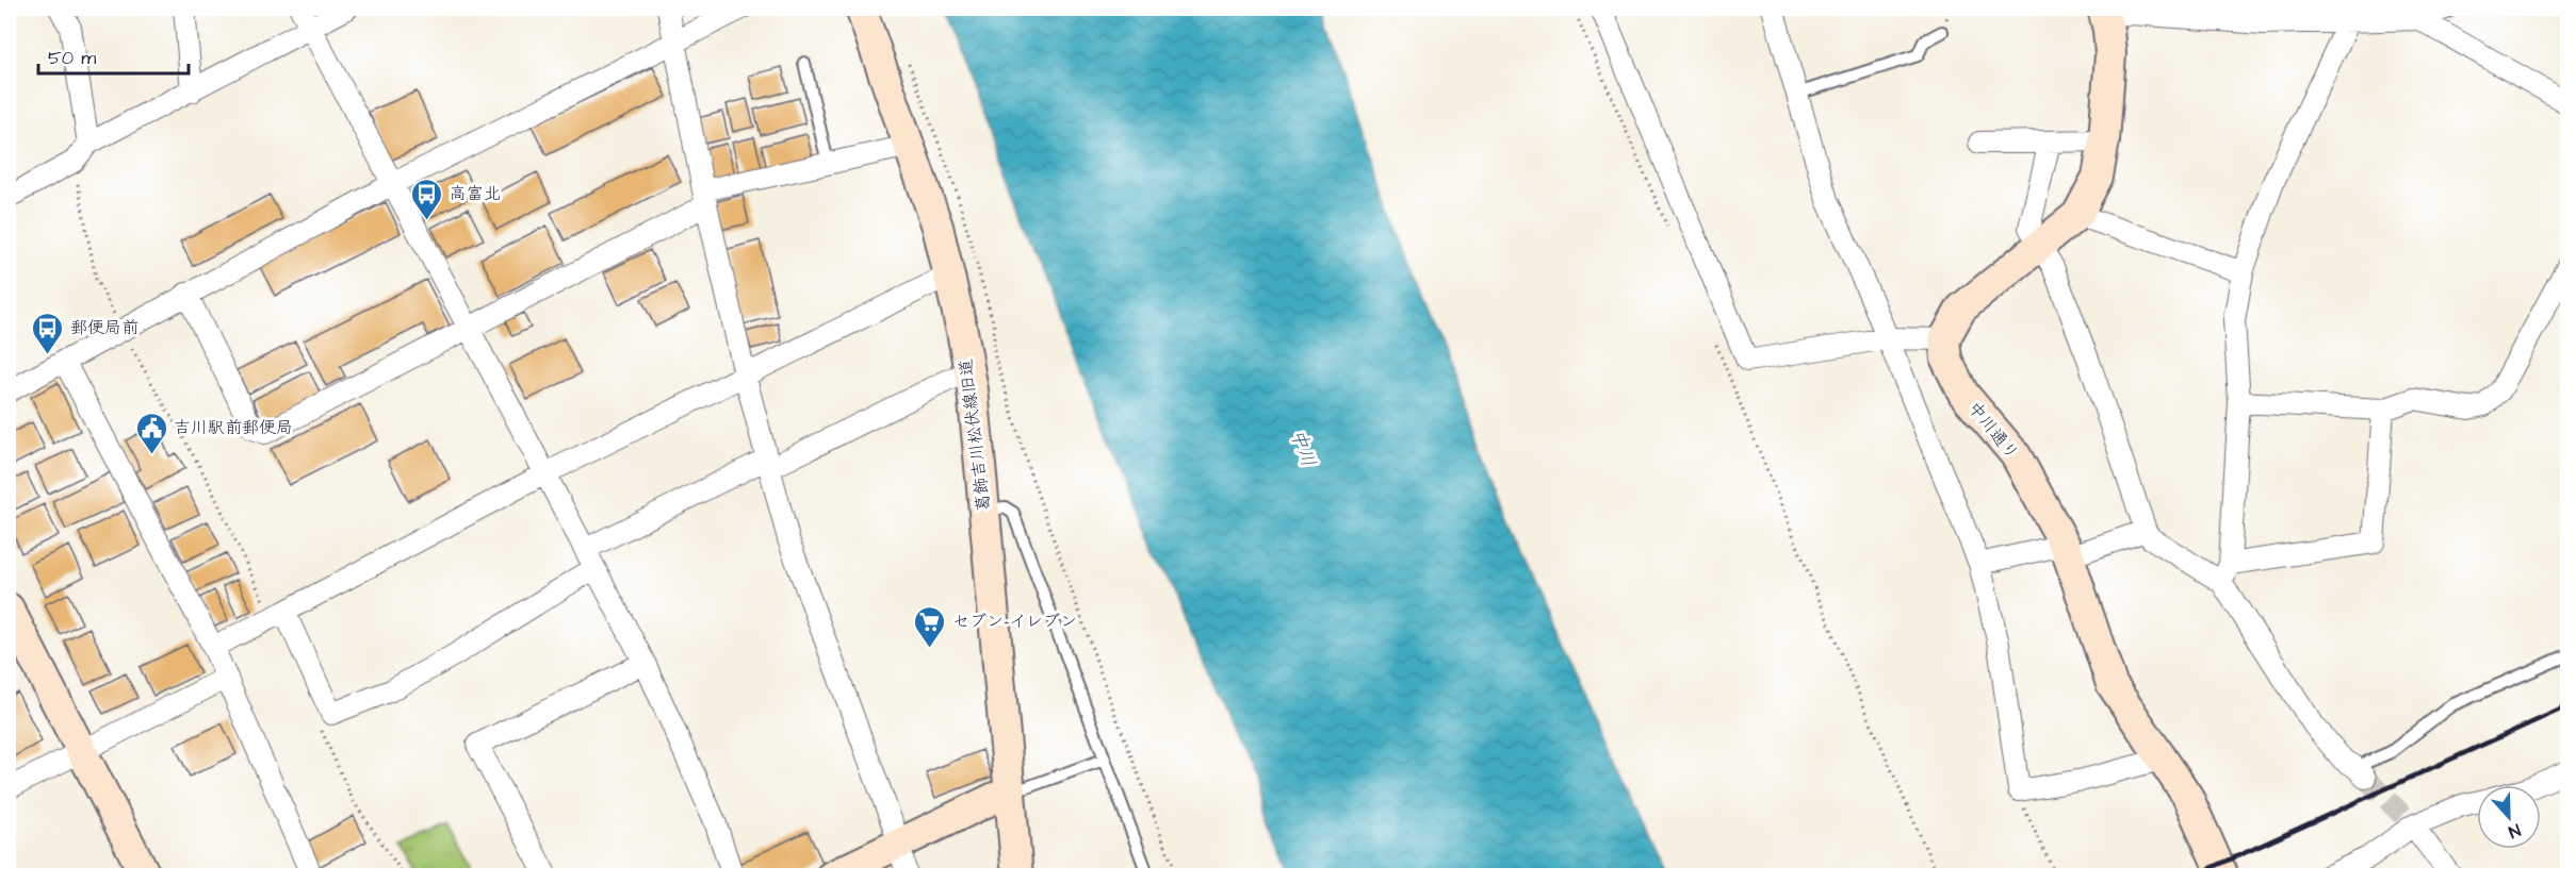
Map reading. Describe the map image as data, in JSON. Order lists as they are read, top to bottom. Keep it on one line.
{"streets":{"street":["中川通り","葛飾吉川松伏線旧道"]},"water":["中川"],"places":{"bus stop":["高富北","郵便局前"],"public building":["吉川駅前郵便局"],"supermarket":["セブン-イレブン"]},"scale_bar":"50 m","north":"bottom"}
